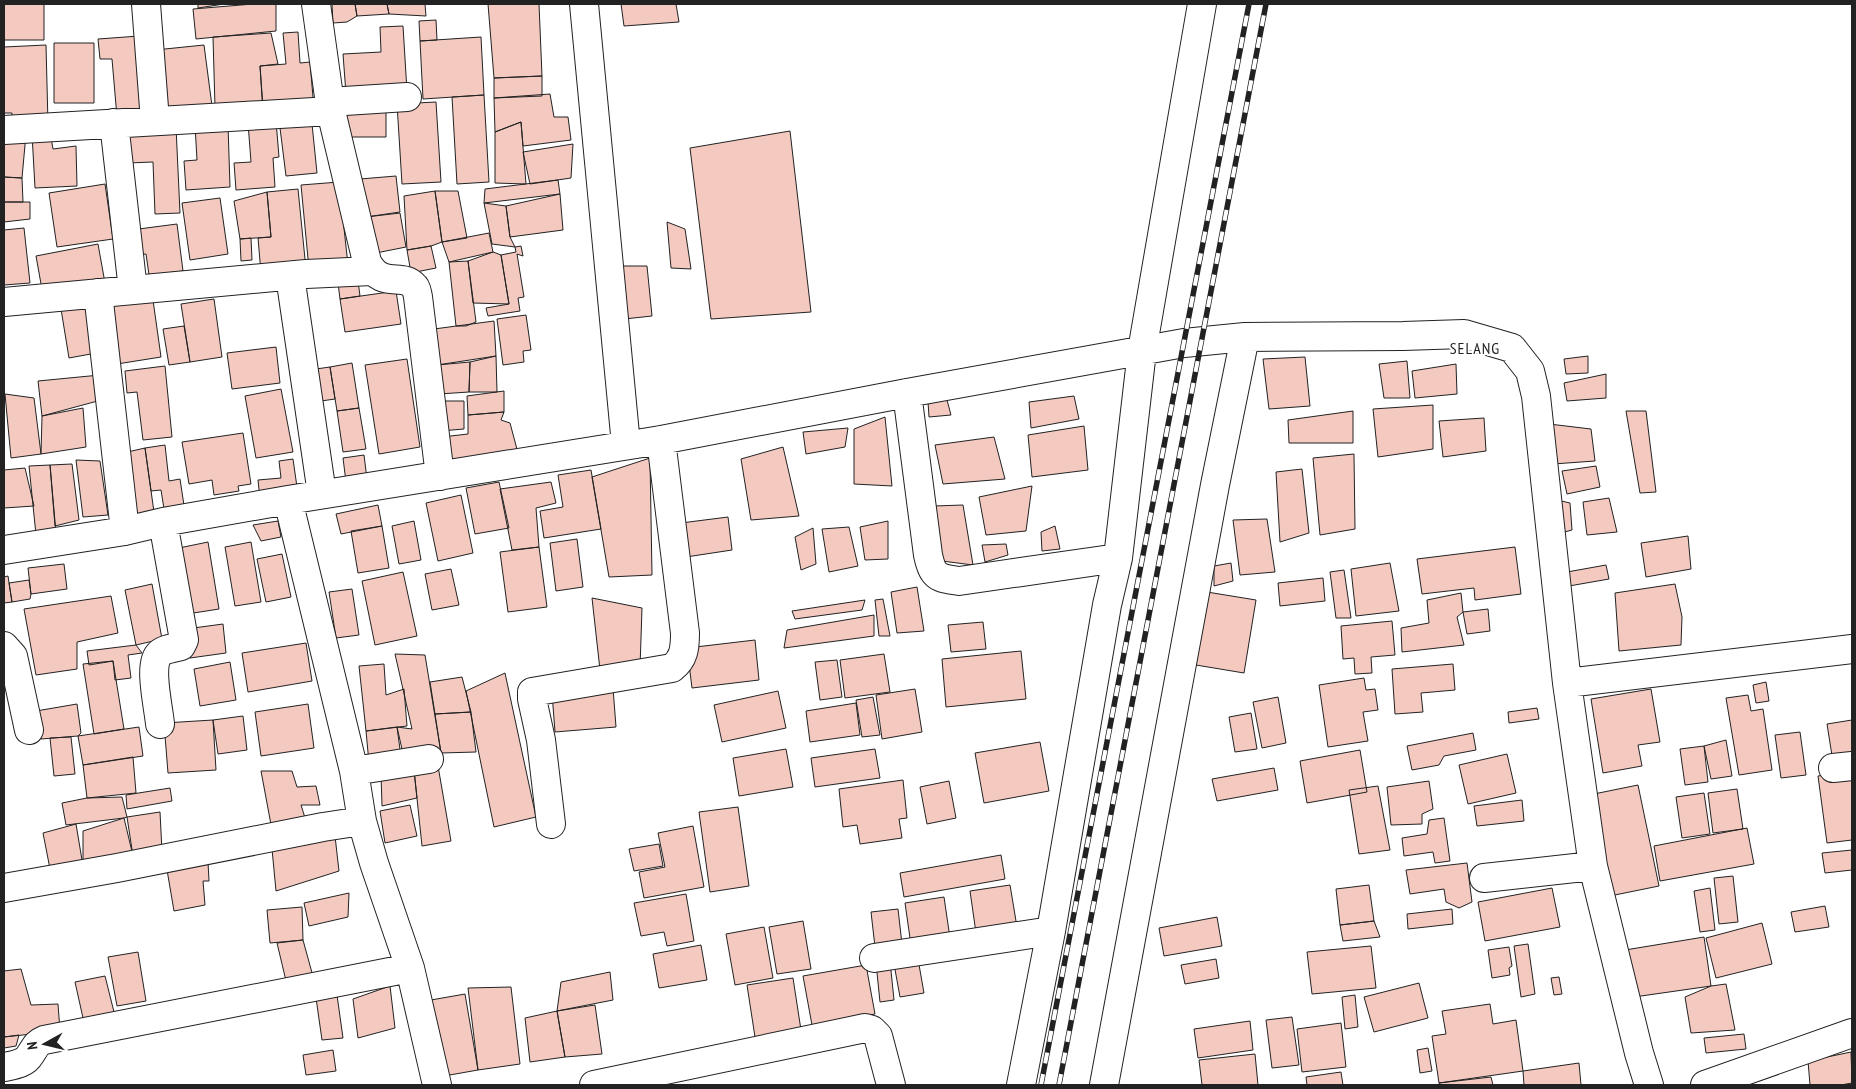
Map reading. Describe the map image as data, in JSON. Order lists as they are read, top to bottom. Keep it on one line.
{"districts":["SELANG"],"north":"left"}
